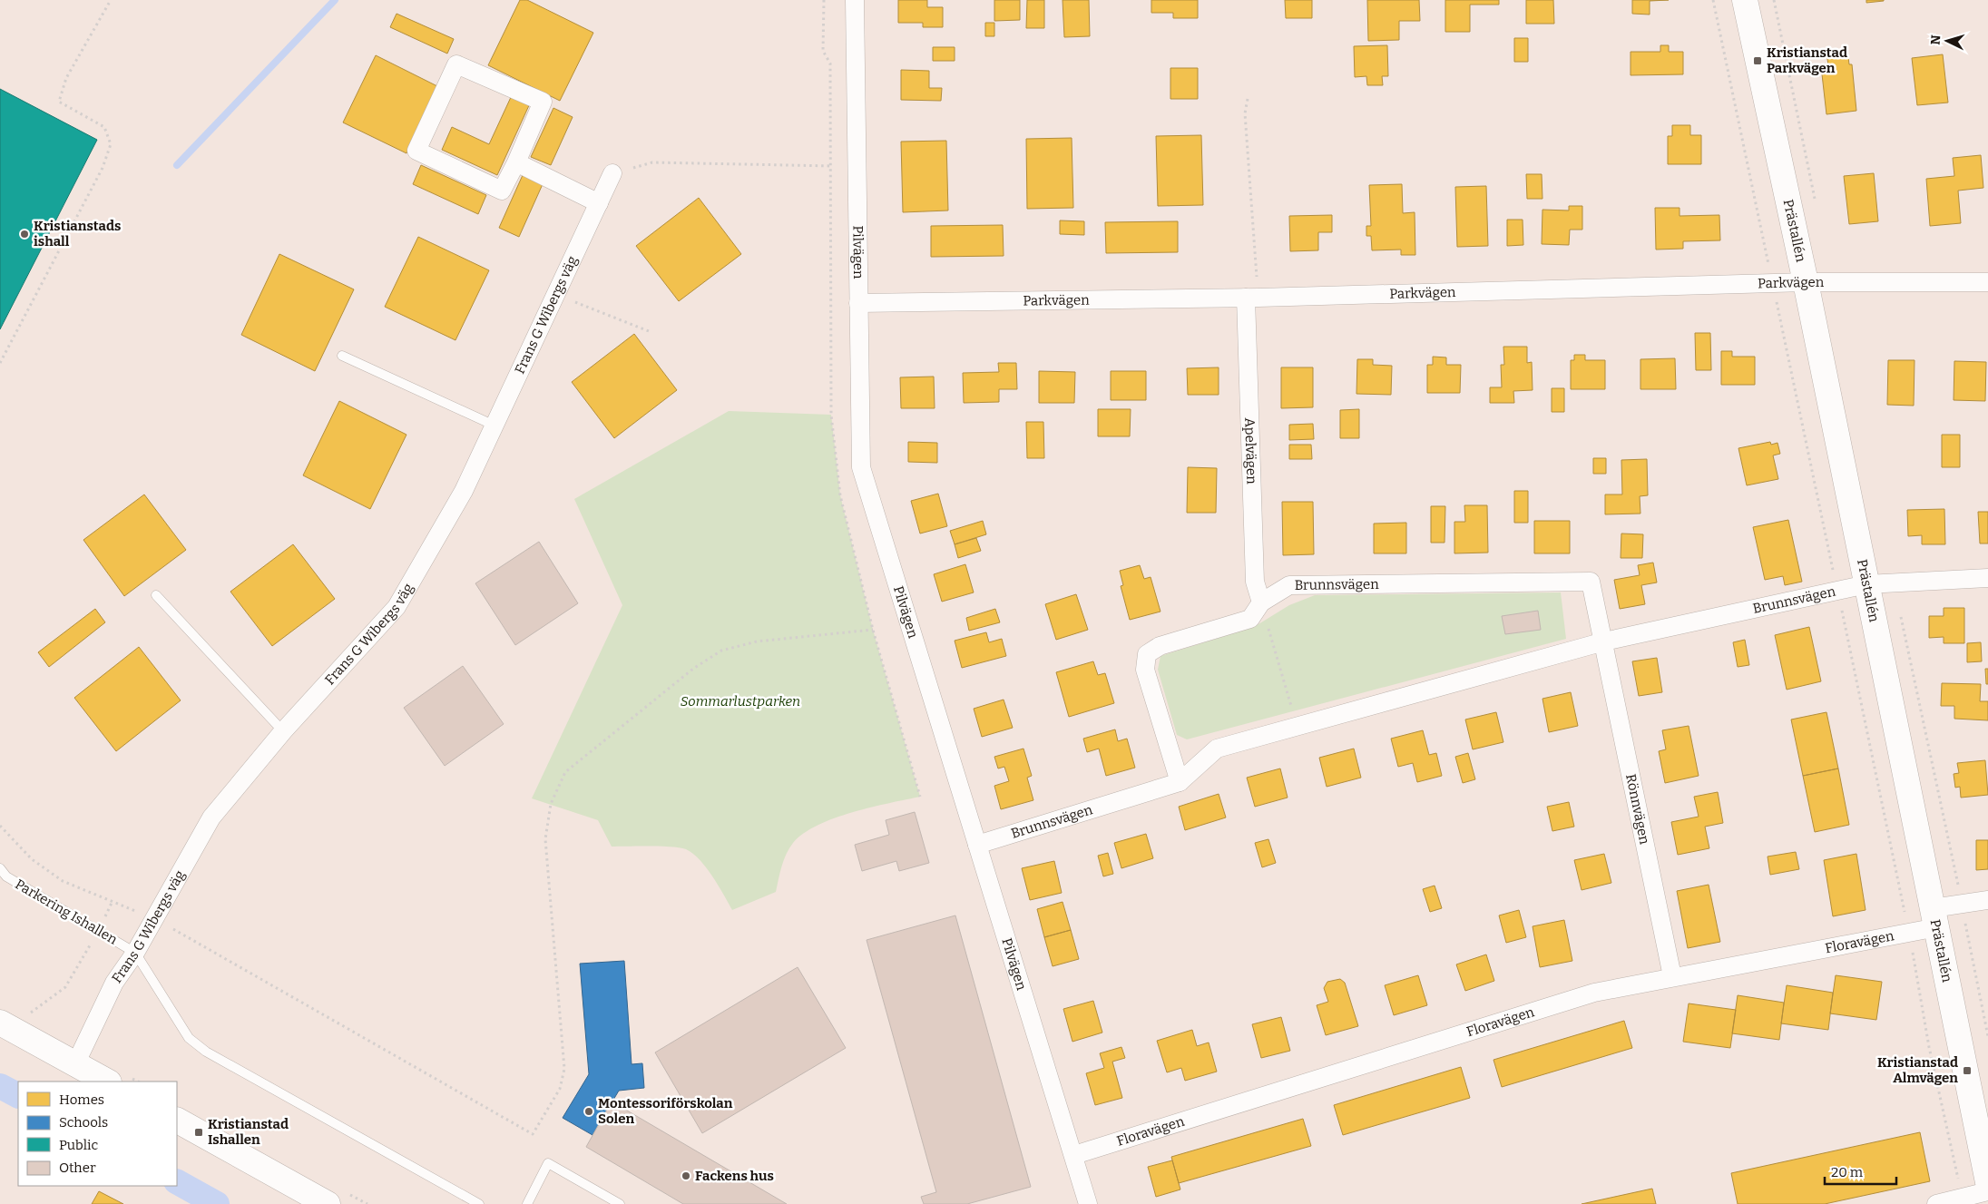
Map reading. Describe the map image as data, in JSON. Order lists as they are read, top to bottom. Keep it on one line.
{"streets":{"street":["Prästallén","Pilvägen","Parkvägen","Frans G Wibergs väg","Apelvägen","Brunnsvägen","Rönnvägen","Floravägen"],"lane":["Parkering Ishallen"]},"crossings":[["Prästallén","Parkvägen"],["Prästallén","Brunnsvägen"],["Prästallén","Floravägen"],["Pilvägen","Parkvägen"],["Pilvägen","Brunnsvägen"],["Pilvägen","Floravägen"],["Parkvägen","Apelvägen"],["Frans G Wibergs väg","Parkering Ishallen"],["Apelvägen","Brunnsvägen"],["Brunnsvägen","Rönnvägen"],["Rönnvägen","Floravägen"]],"parks":["Sommarlustparken"],"places":{"transit":["Kristianstad Parkvägen","Kristianstad Almvägen","Kristianstad Ishallen"],"other":["Kristianstads ishall","Montessoriförskolan Solen","Fackens hus"]},"legend":["Homes","Schools","Public","Other"],"scale_bar":"20 m","north":"left"}
